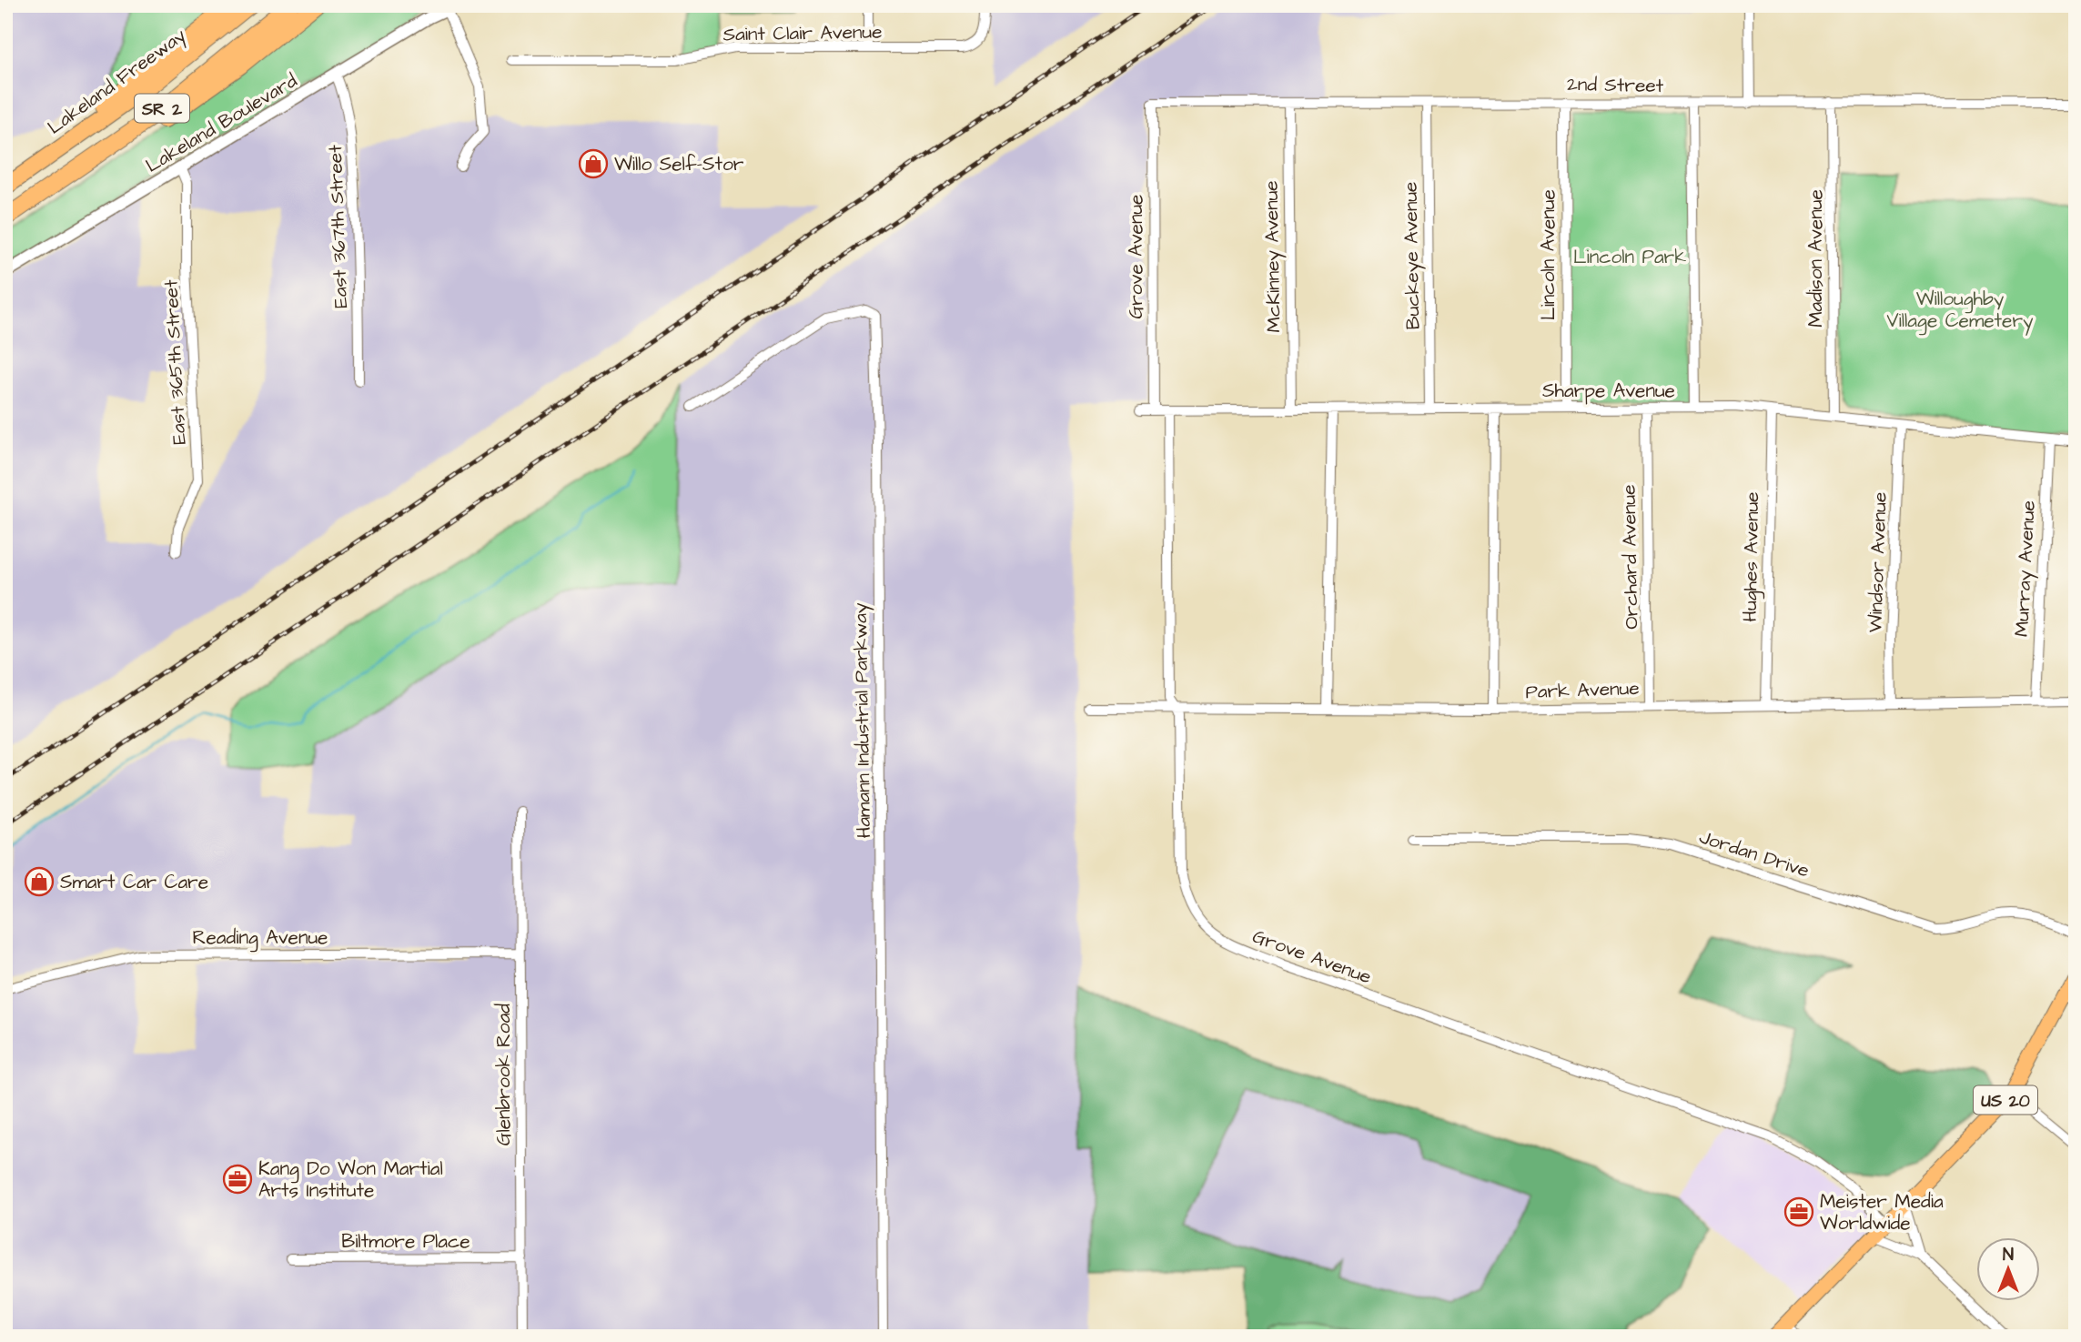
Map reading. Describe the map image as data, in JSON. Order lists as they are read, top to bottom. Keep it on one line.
{"streets":{"highway":["Lakeland Freeway","SR 2"],"main road":["US 20"],"street":["Saint Clair Avenue","2nd Street","Lakeland Boulevard","East 367th Street","Lincoln Avenue","Buckeye Avenue","Grove Avenue","McKinney Avenue","Madison Avenue","East 365th Street","Sharpe Avenue","Orchard Avenue","Hughes Avenue","Windsor Avenue","Murray Avenue","Park Avenue","Hamann Industrial Parkway","Jordan Drive","Reading Avenue","Glenbrook Road","Biltmore Place"]},"crossings":[["2nd Street","Lincoln Avenue"],["2nd Street","Buckeye Avenue"],["2nd Street","Grove Avenue"],["2nd Street","McKinney Avenue"],["2nd Street","Madison Avenue"],["Lakeland Boulevard","East 367th Street"],["Lakeland Boulevard","East 365th Street"],["Lincoln Avenue","Sharpe Avenue"],["Buckeye Avenue","Sharpe Avenue"],["Grove Avenue","Sharpe Avenue"],["Grove Avenue","Park Avenue"],["Grove Avenue","US 20"],["McKinney Avenue","Sharpe Avenue"],["Madison Avenue","Sharpe Avenue"],["Sharpe Avenue","Orchard Avenue"],["Sharpe Avenue","Hughes Avenue"],["Sharpe Avenue","Windsor Avenue"],["Sharpe Avenue","Murray Avenue"],["Orchard Avenue","Park Avenue"],["Hughes Avenue","Park Avenue"],["Windsor Avenue","Park Avenue"],["Murray Avenue","Park Avenue"],["Reading Avenue","Glenbrook Road"],["Glenbrook Road","Biltmore Place"]],"parks":["Lincoln Park","Willoughby Village Cemetery"],"places":{"shop":["Willo Self-Stor","Smart Car Care"],"office":["Kang Do Won Martial Arts Institute","Meister Media Worldwide"]},"north":"top"}
